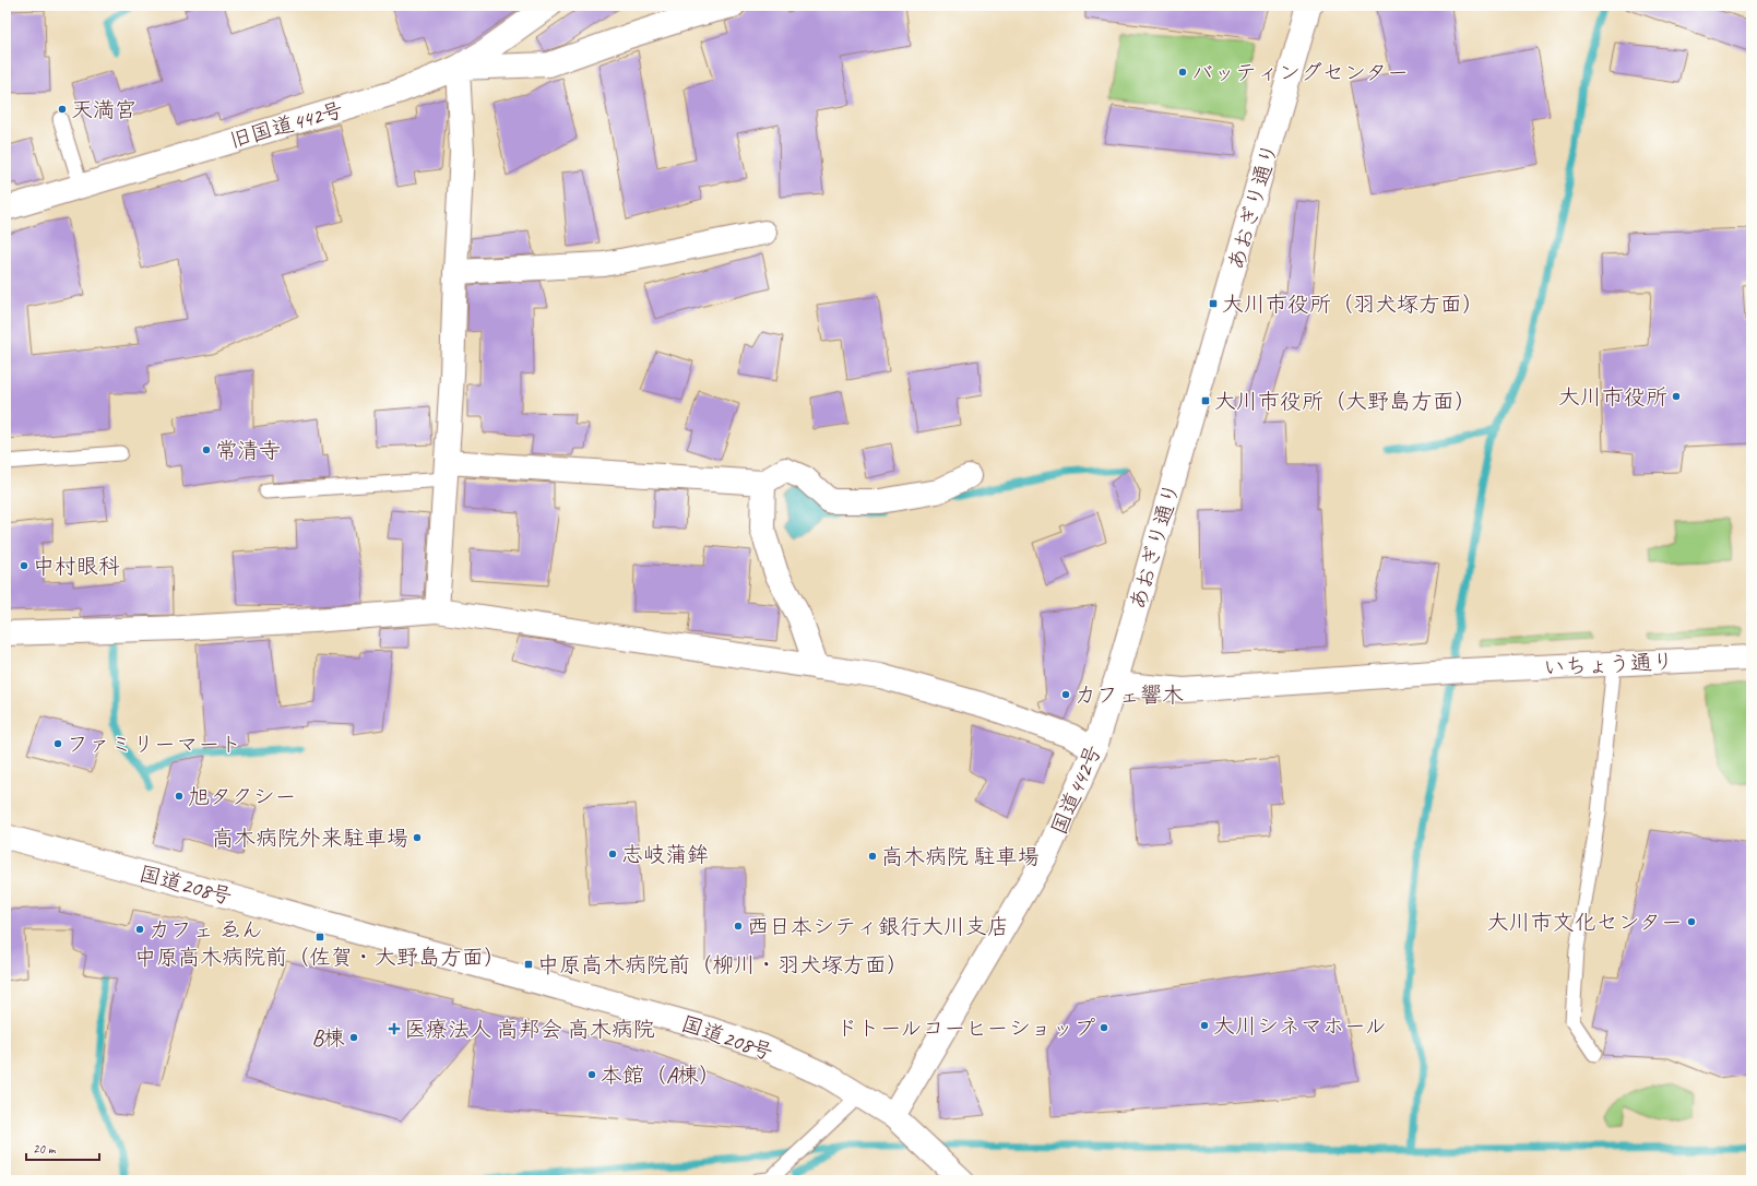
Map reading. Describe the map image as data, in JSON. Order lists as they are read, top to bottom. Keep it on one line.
{"streets":{"main road":["旧国道442号","あおぎり通り","いちょう通り","国道442号","国道208号"]},"crossings":[["あおぎり通り","いちょう通り"],["あおぎり通り","国道442号"],["いちょう通り","国道442号"],["国道442号","国道208号"]],"places":{"other":["バッティングセンター","天満宮","大川市役所","常清寺","中村眼科","カフェ響木","ファミリーマート","旭タクシー","高木病院外来駐車場","志岐蒲鉾","高木病院 駐車場","大川市文化センター","西日本シティ銀行大川支店","カフェ ゑん","大川シネマホール","ドトールコーヒーショップ","B棟","本館（A棟）"],"transit":["大川市役所（羽犬塚方面）","大川市役所（大野島方面）","中原高木病院前（佐賀・大野島方面）","中原高木病院前（柳川・羽犬塚方面）"],"health":["医療法人 高邦会 高木病院"]},"scale_bar":"20 m"}
